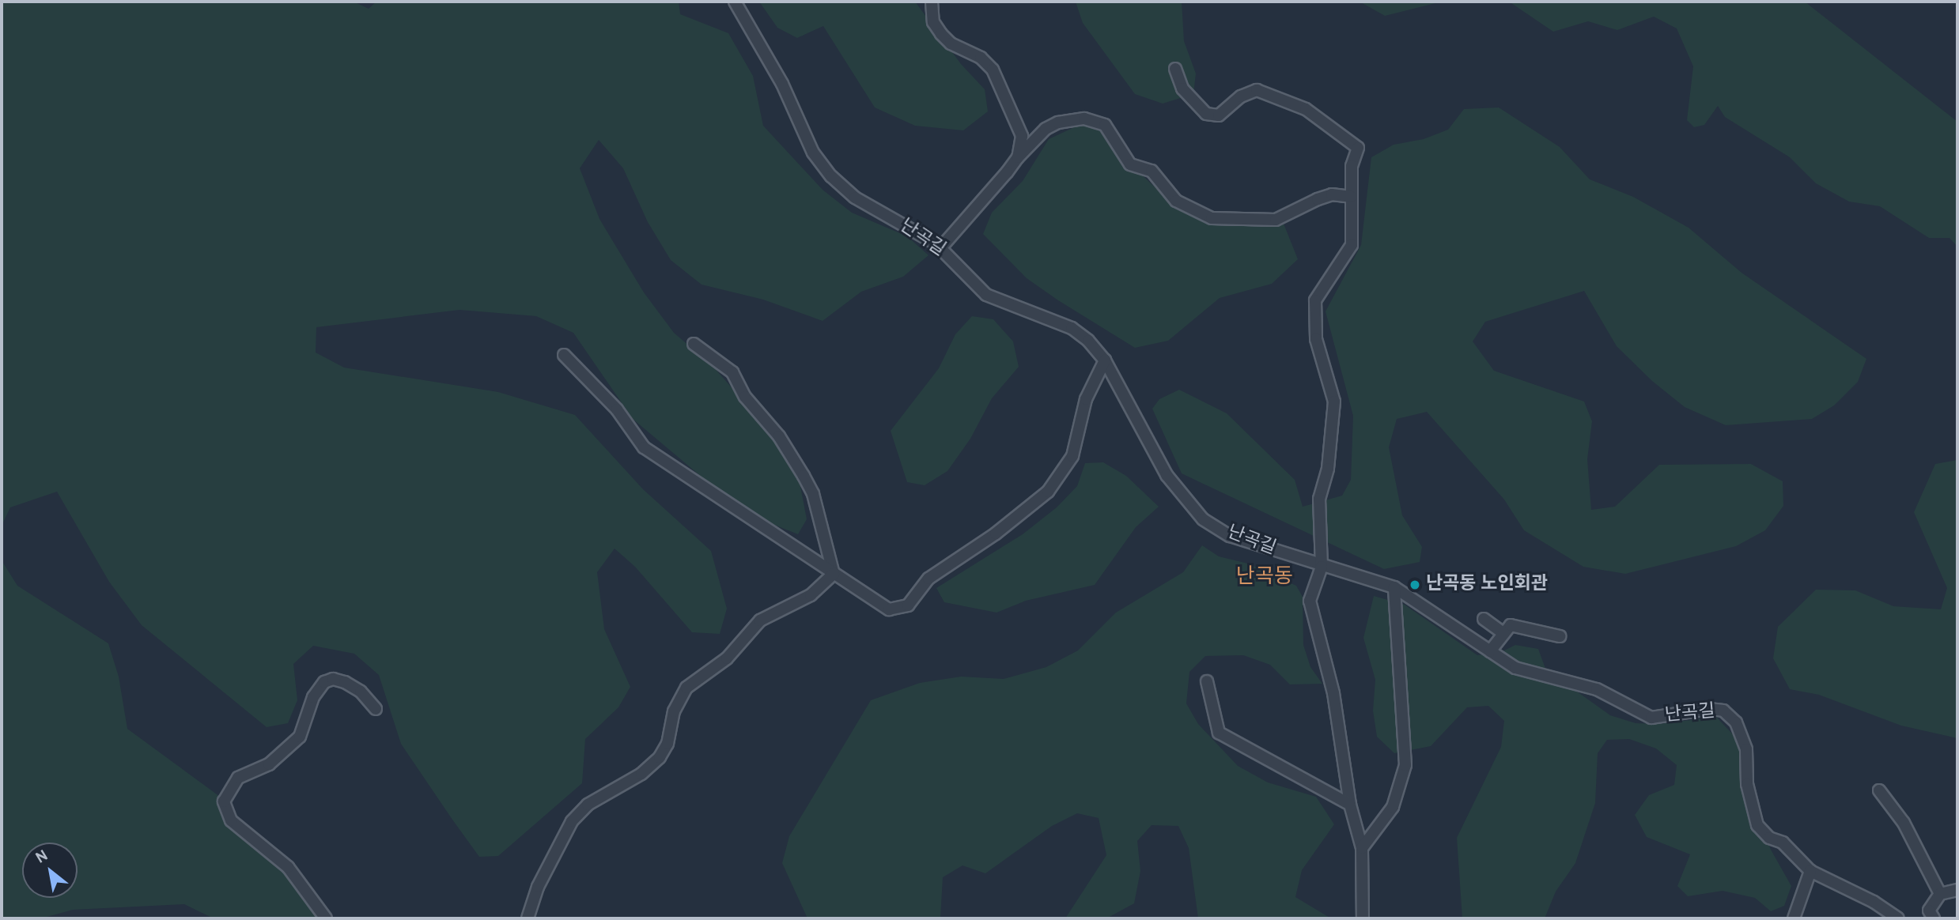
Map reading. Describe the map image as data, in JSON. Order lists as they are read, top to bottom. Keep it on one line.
{"streets":{"street":["난곡길"]},"districts":["난곡동"],"places":["난곡동 노인회관"],"north":"top left"}
